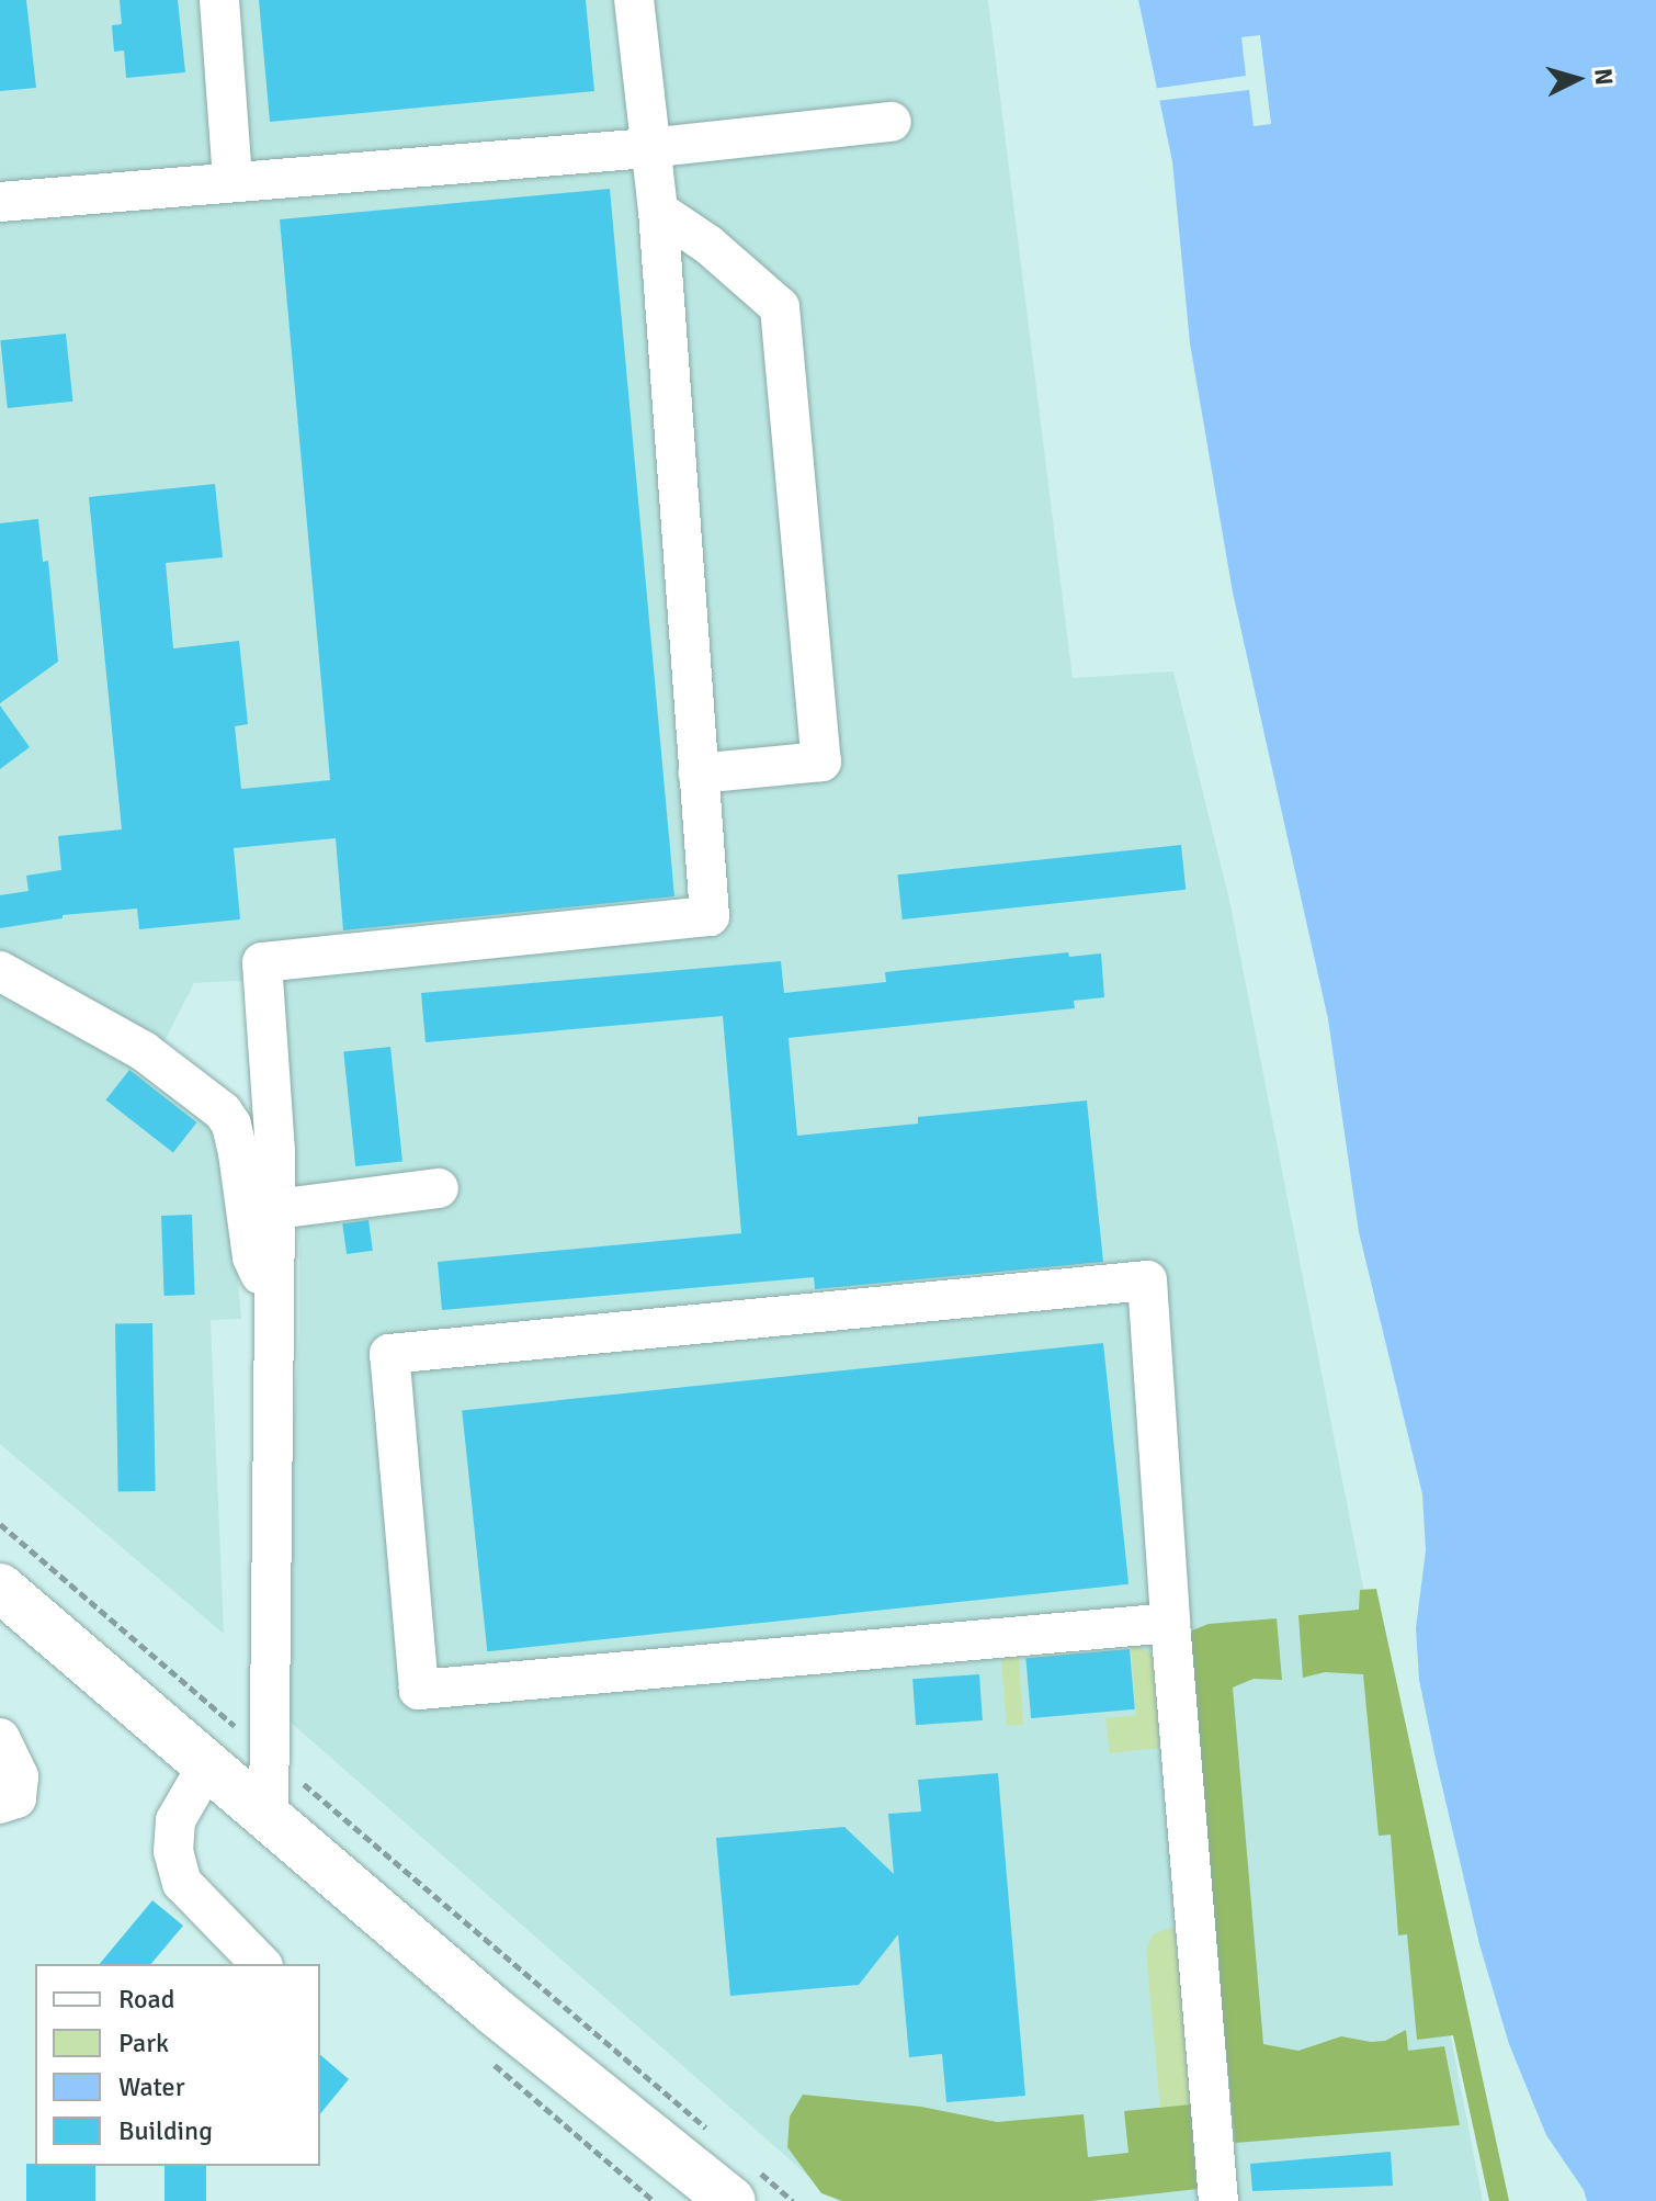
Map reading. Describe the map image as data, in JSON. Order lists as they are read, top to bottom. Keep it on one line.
{"legend":["Road","Park","Water","Building"],"north":"right"}
